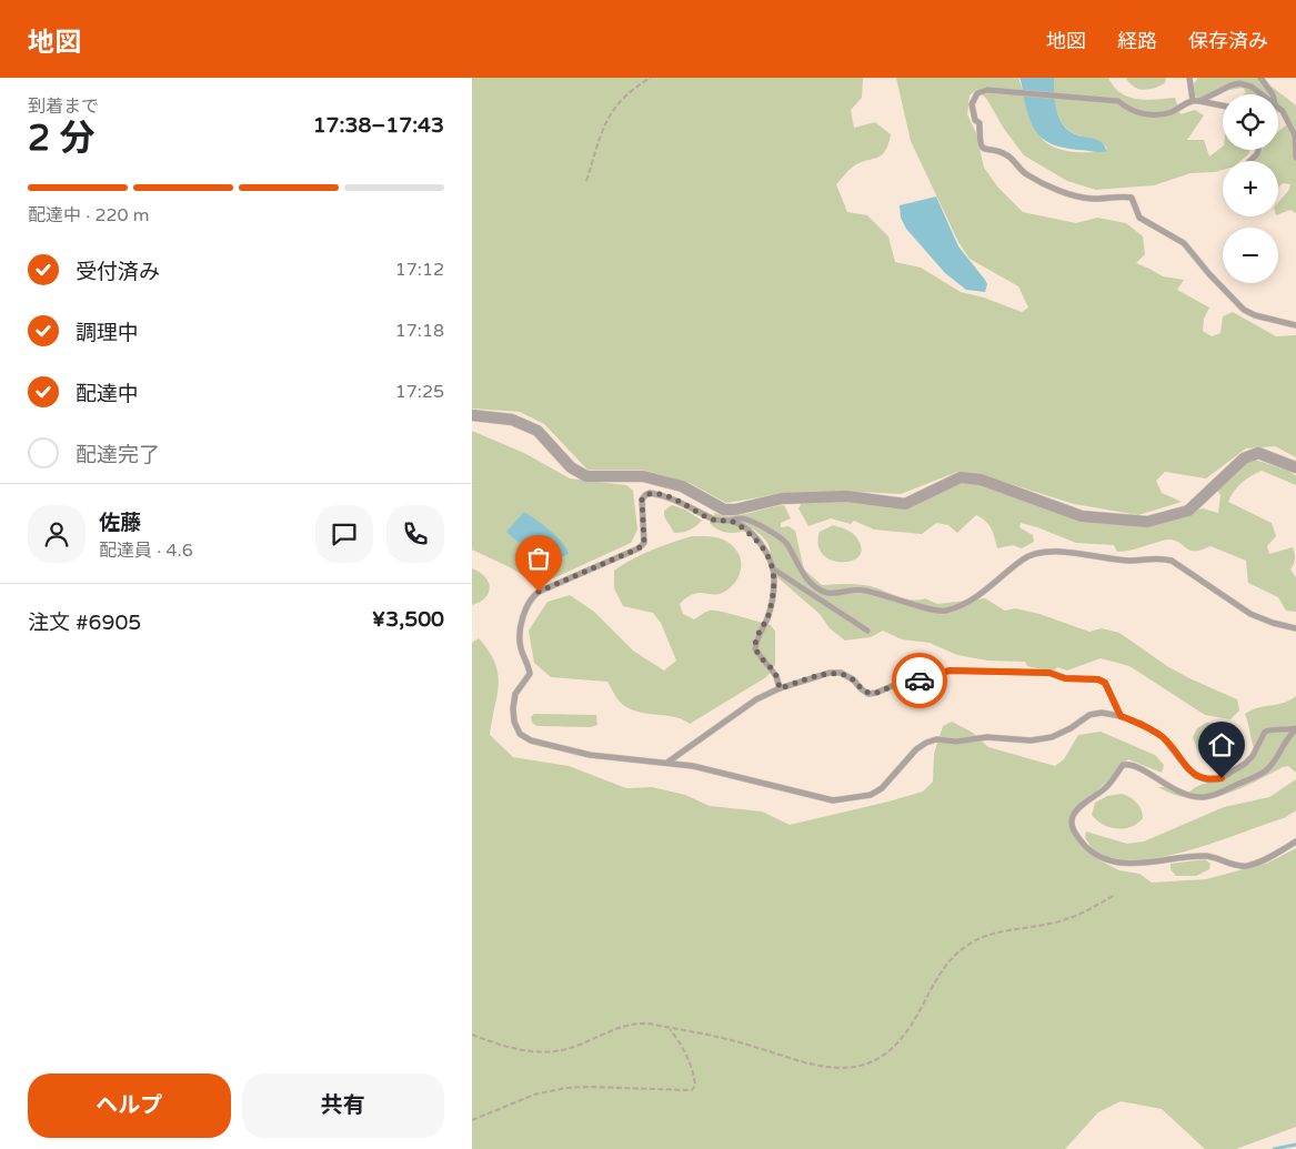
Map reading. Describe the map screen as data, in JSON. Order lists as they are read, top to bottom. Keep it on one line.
{"page":{"header":"地図","nav":["地図","経路","保存済み"],"heading":["2 分","到着まで","17:38–17:43"],"panel":["佐藤","配達員 · 4.6","注文 #6905","¥3,500"],"map_buttons":["+","−"],"bar":"配達中 · 220 m","list":[["受付済み","17:12"],["調理中","17:18"],["配達中","17:25"],"配達完了"],"buttons":["ヘルプ","共有"]}}
